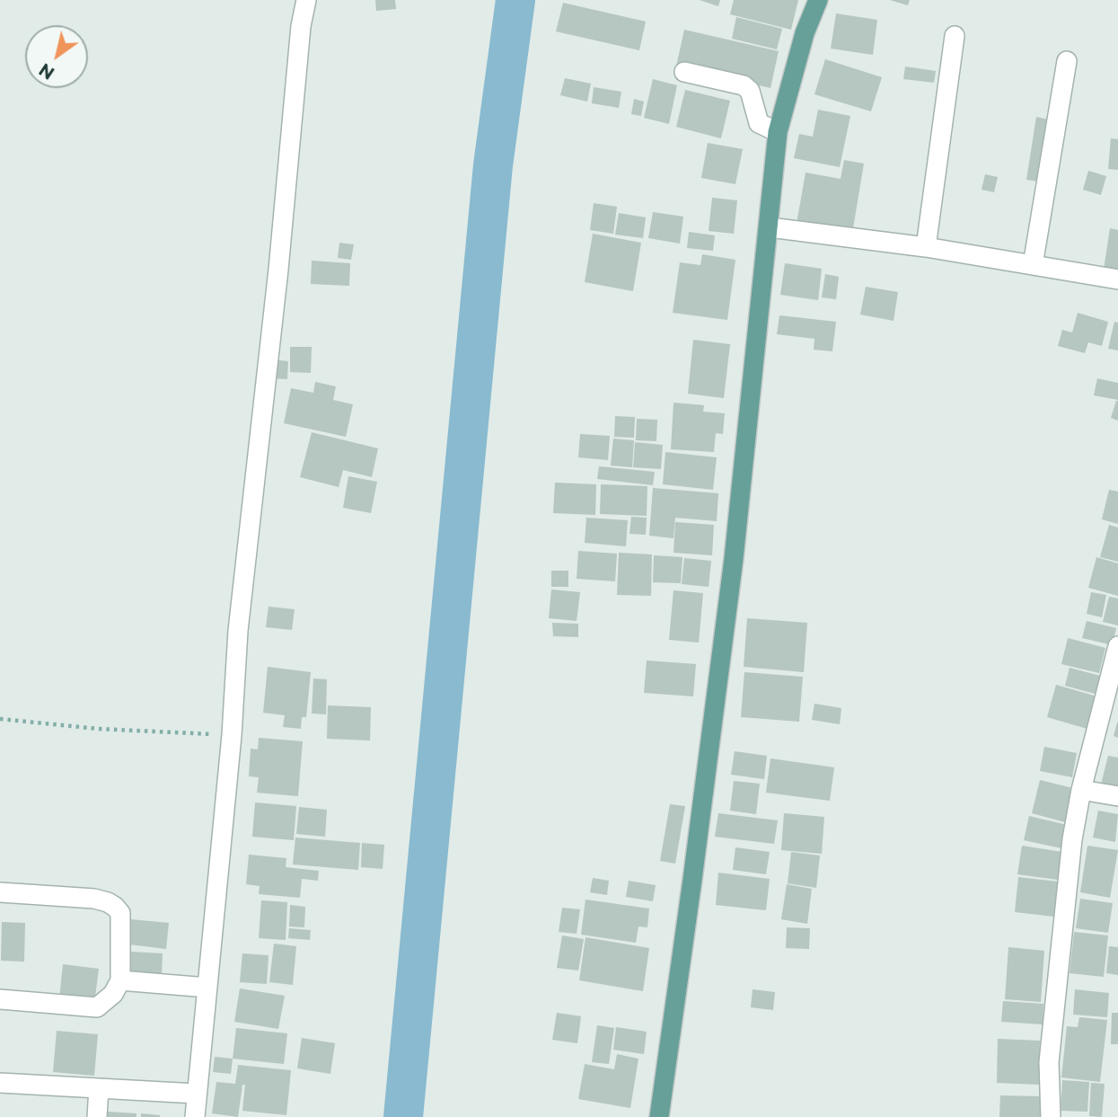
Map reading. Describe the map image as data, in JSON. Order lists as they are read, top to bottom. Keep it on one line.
{"north":"bottom left"}
